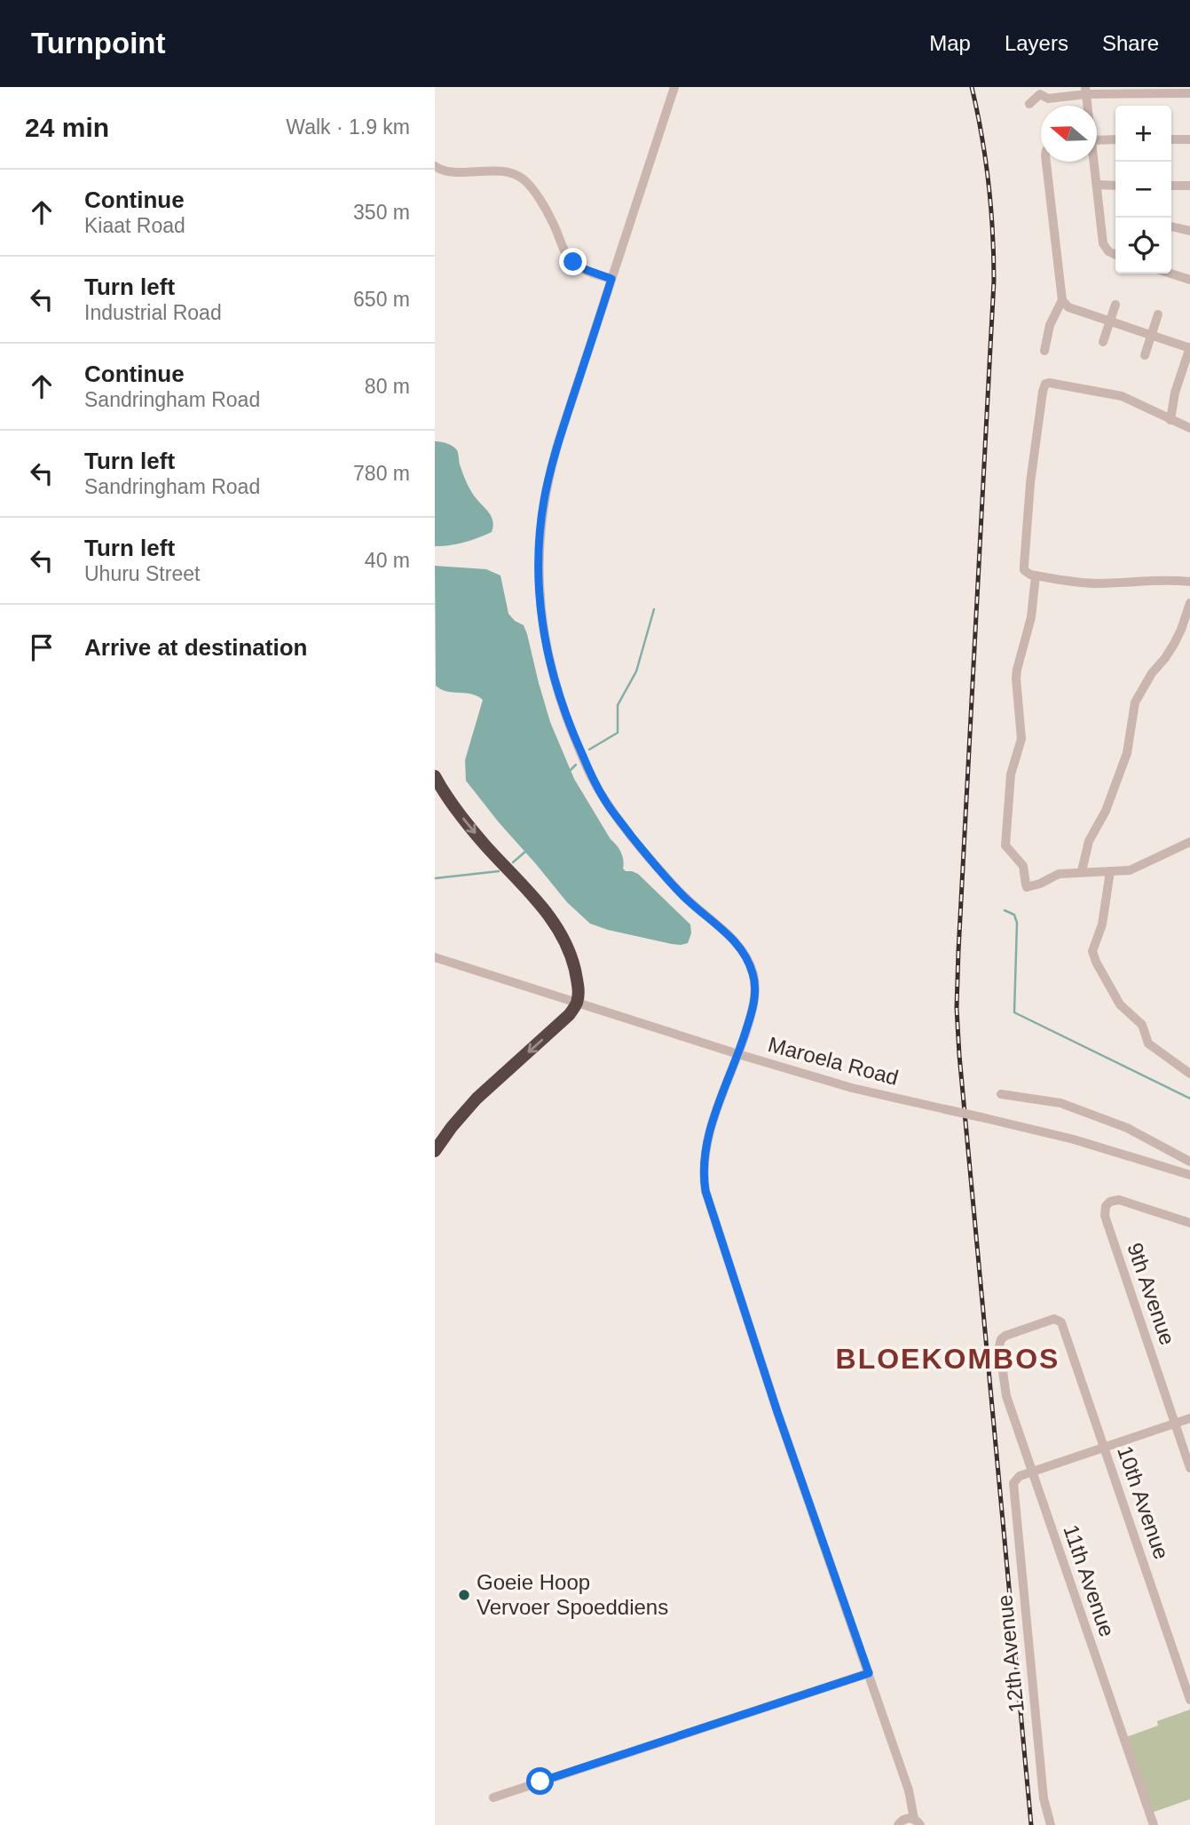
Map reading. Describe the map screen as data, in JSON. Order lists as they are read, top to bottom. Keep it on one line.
{"streets":{"street":["Maroela Road","9th Avenue","10th Avenue","11th Avenue","12th Avenue"]},"crossings":[["10th Avenue","11th Avenue"],["11th Avenue","12th Avenue"]],"districts":["BLOEKOMBOS"],"places":["Goeie Hoop Vervoer Spoeddiens"],"north":"left","page":{"header":"Turnpoint","nav":["Map","Layers","Share"],"heading":["24 min","Walk · 1.9 km"],"map_buttons":["+","−"],"list":[["Continue","Kiaat Road","350 m"],["Turn left","Industrial Road","650 m"],["Continue","Sandringham Road","80 m"],["Turn left","Sandringham Road","780 m"],["Turn left","Uhuru Street","40 m"],"Arrive at destination"]}}
